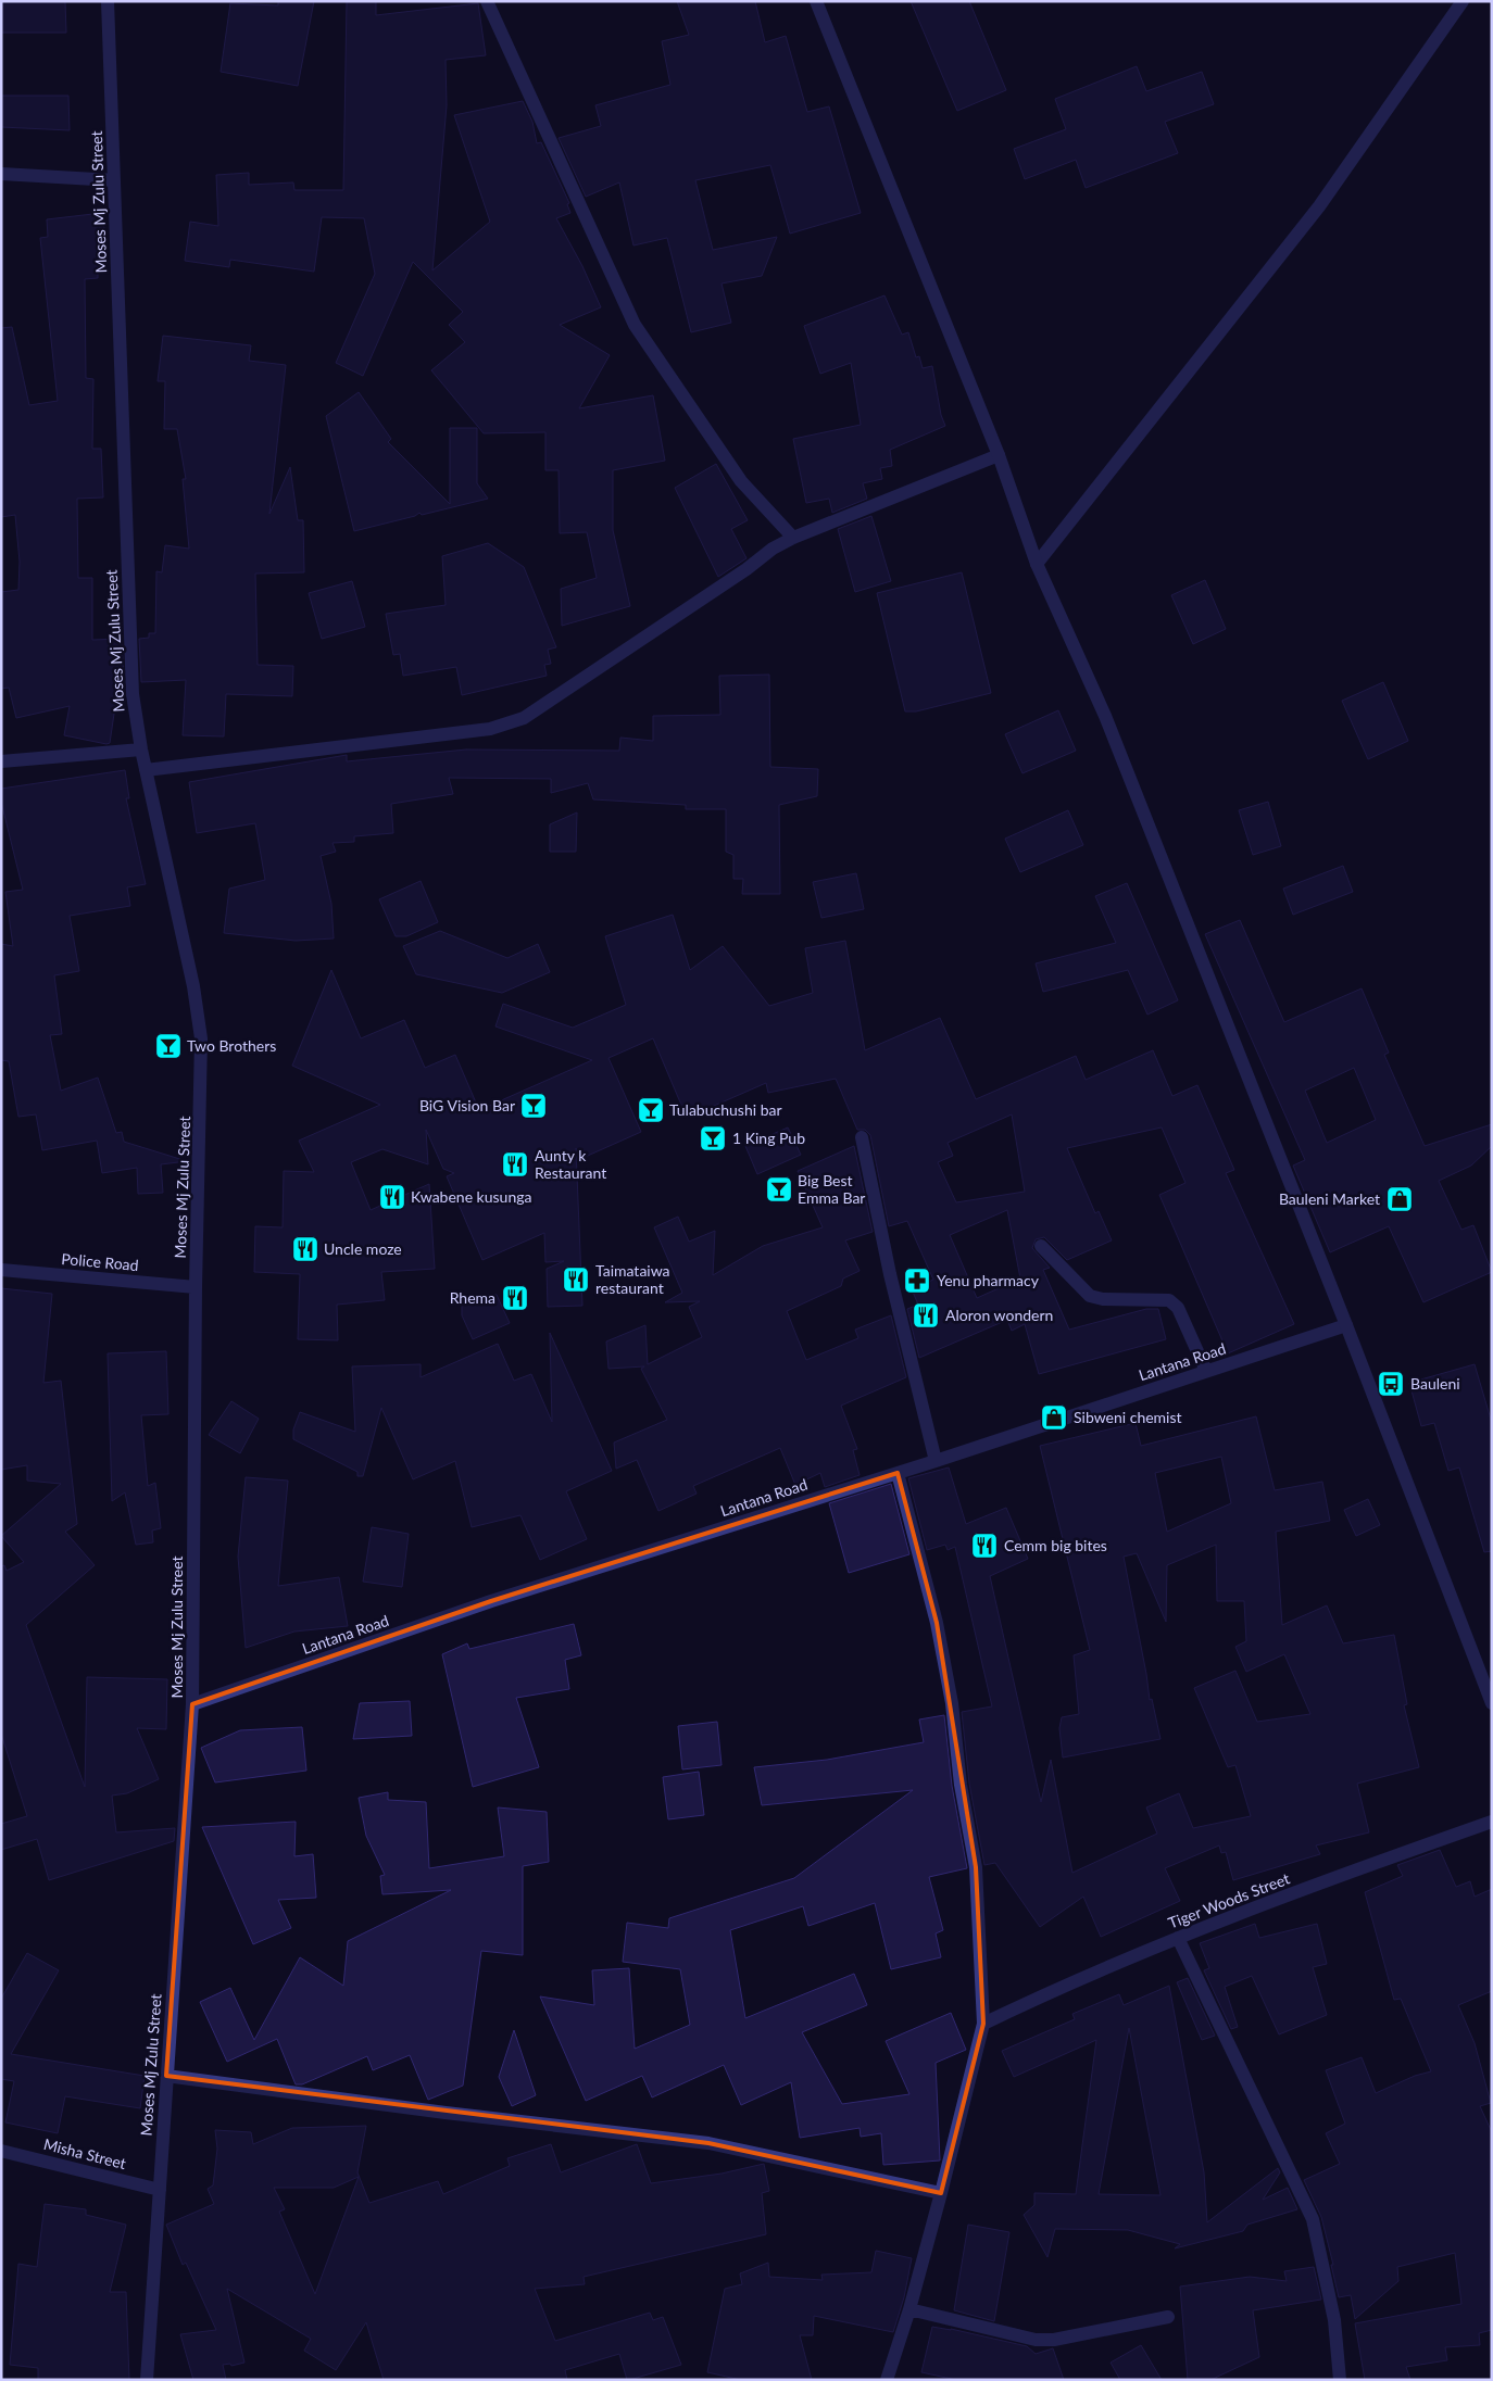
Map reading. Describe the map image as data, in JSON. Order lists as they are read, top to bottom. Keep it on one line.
{"streets":{"street":["Moses Mj Zulu Street","Police Road","Lantana Road","Tiger Woods Street","Misha Street"]},"crossings":[["Moses Mj Zulu Street","Police Road"],["Moses Mj Zulu Street","Lantana Road"],["Moses Mj Zulu Street","Misha Street"]],"places":{"bar":["Two Brothers","BiG Vision Bar","Tulabuchushi bar","1 King Pub","Big Best Emma Bar"],"restaurant":["Aunty k Restaurant","Kwabene kusunga","Uncle moze","Taimataiwa restaurant","Rhema","Aloron wondern","Cemm big bites"],"shop":["Bauleni Market","Sibweni chemist"],"pharmacy":["Yenu pharmacy"],"bus stop":["Bauleni"]}}
